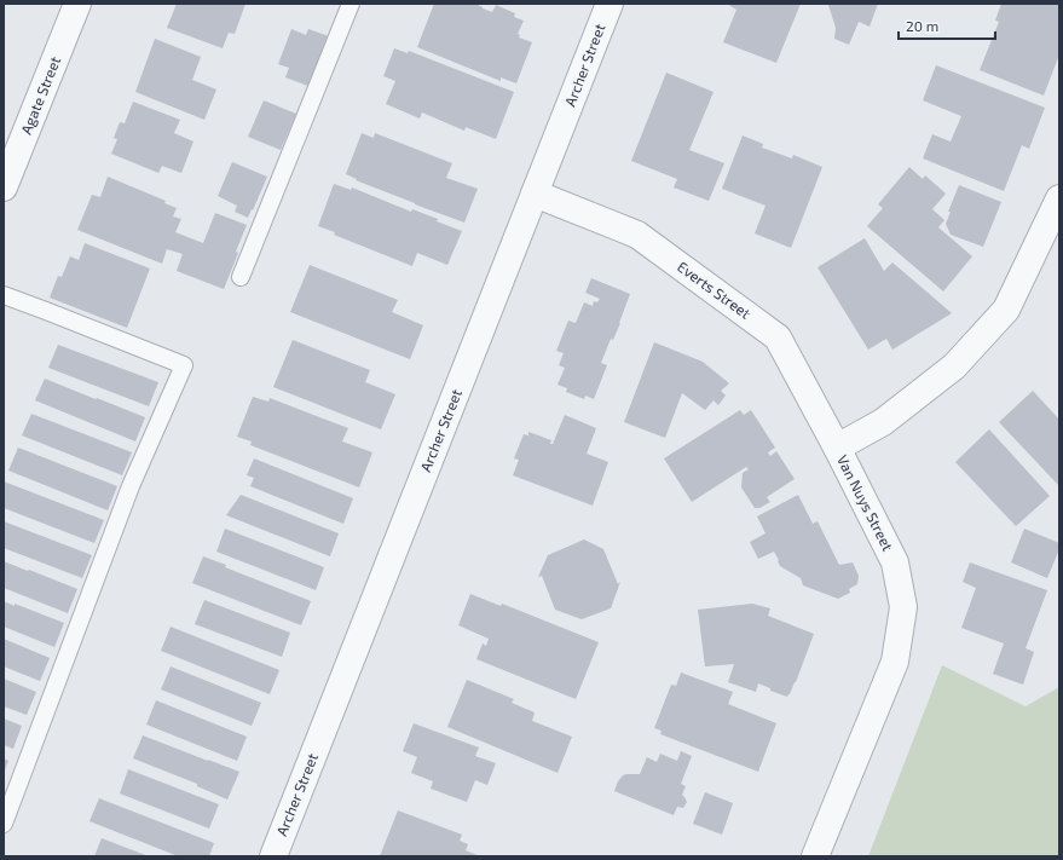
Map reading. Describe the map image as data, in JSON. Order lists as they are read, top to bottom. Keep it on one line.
{"streets":{"street":["Archer Street","Agate Street","Everts Street","Van Nuys Street"]},"crossings":[["Archer Street","Everts Street"],["Everts Street","Van Nuys Street"]],"scale_bar":"20 m"}
